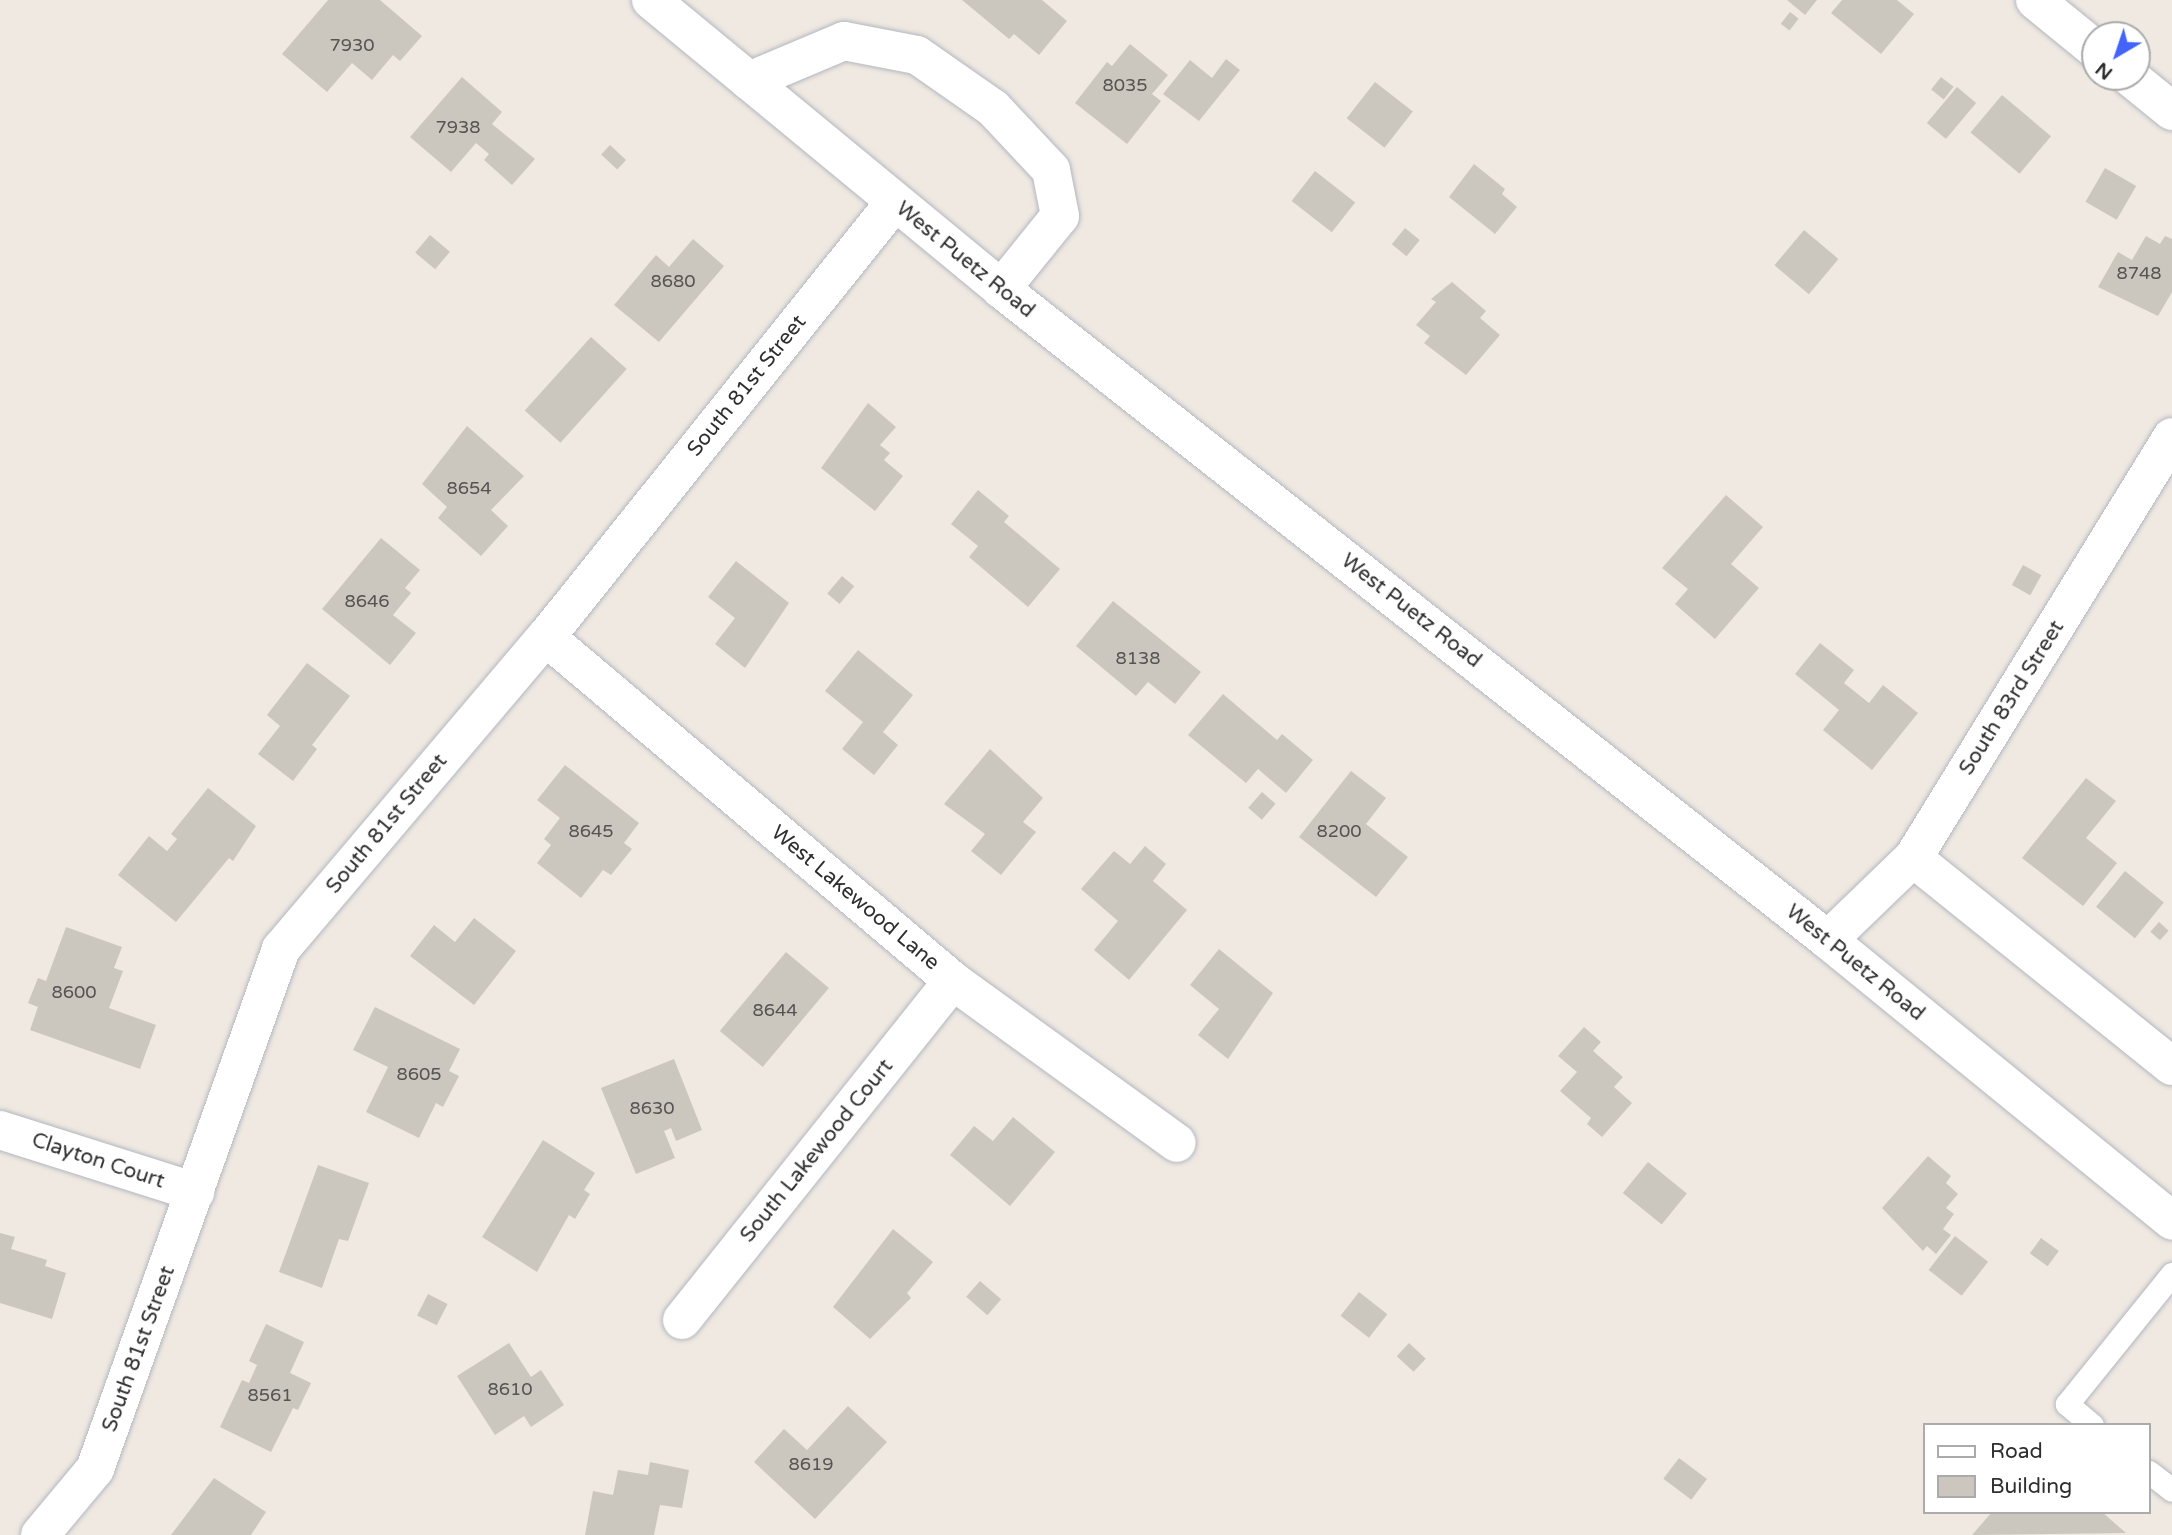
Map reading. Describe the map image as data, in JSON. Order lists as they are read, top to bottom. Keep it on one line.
{"streets":{"street":["West Puetz Road","South 81st Street","South 83rd Street","West Lakewood Lane","South Lakewood Court","Clayton Court"]},"crossings":[["West Puetz Road","South 81st Street"],["West Puetz Road","South 83rd Street"],["South 81st Street","West Lakewood Lane"],["South 81st Street","Clayton Court"],["West Lakewood Lane","South Lakewood Court"]],"house_numbers":["7930","8035","7938","8748","8680","8654","8646","8138","8645","8200","8600","8644","8605","8630","8610","8561","8619"],"legend":["Road","Building"],"north":"bottom left"}
